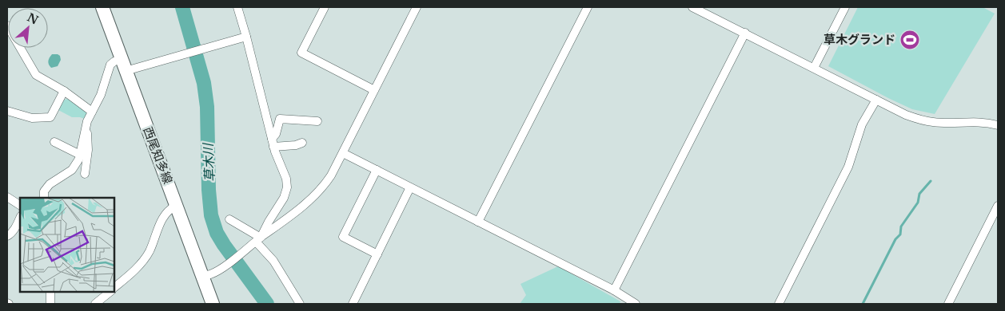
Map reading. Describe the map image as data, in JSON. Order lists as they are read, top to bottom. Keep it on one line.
{"streets":{"main road":["西尾知多線"]},"water":["草木川"],"places":{"sports":["草木グランド"]},"north":"top right"}
